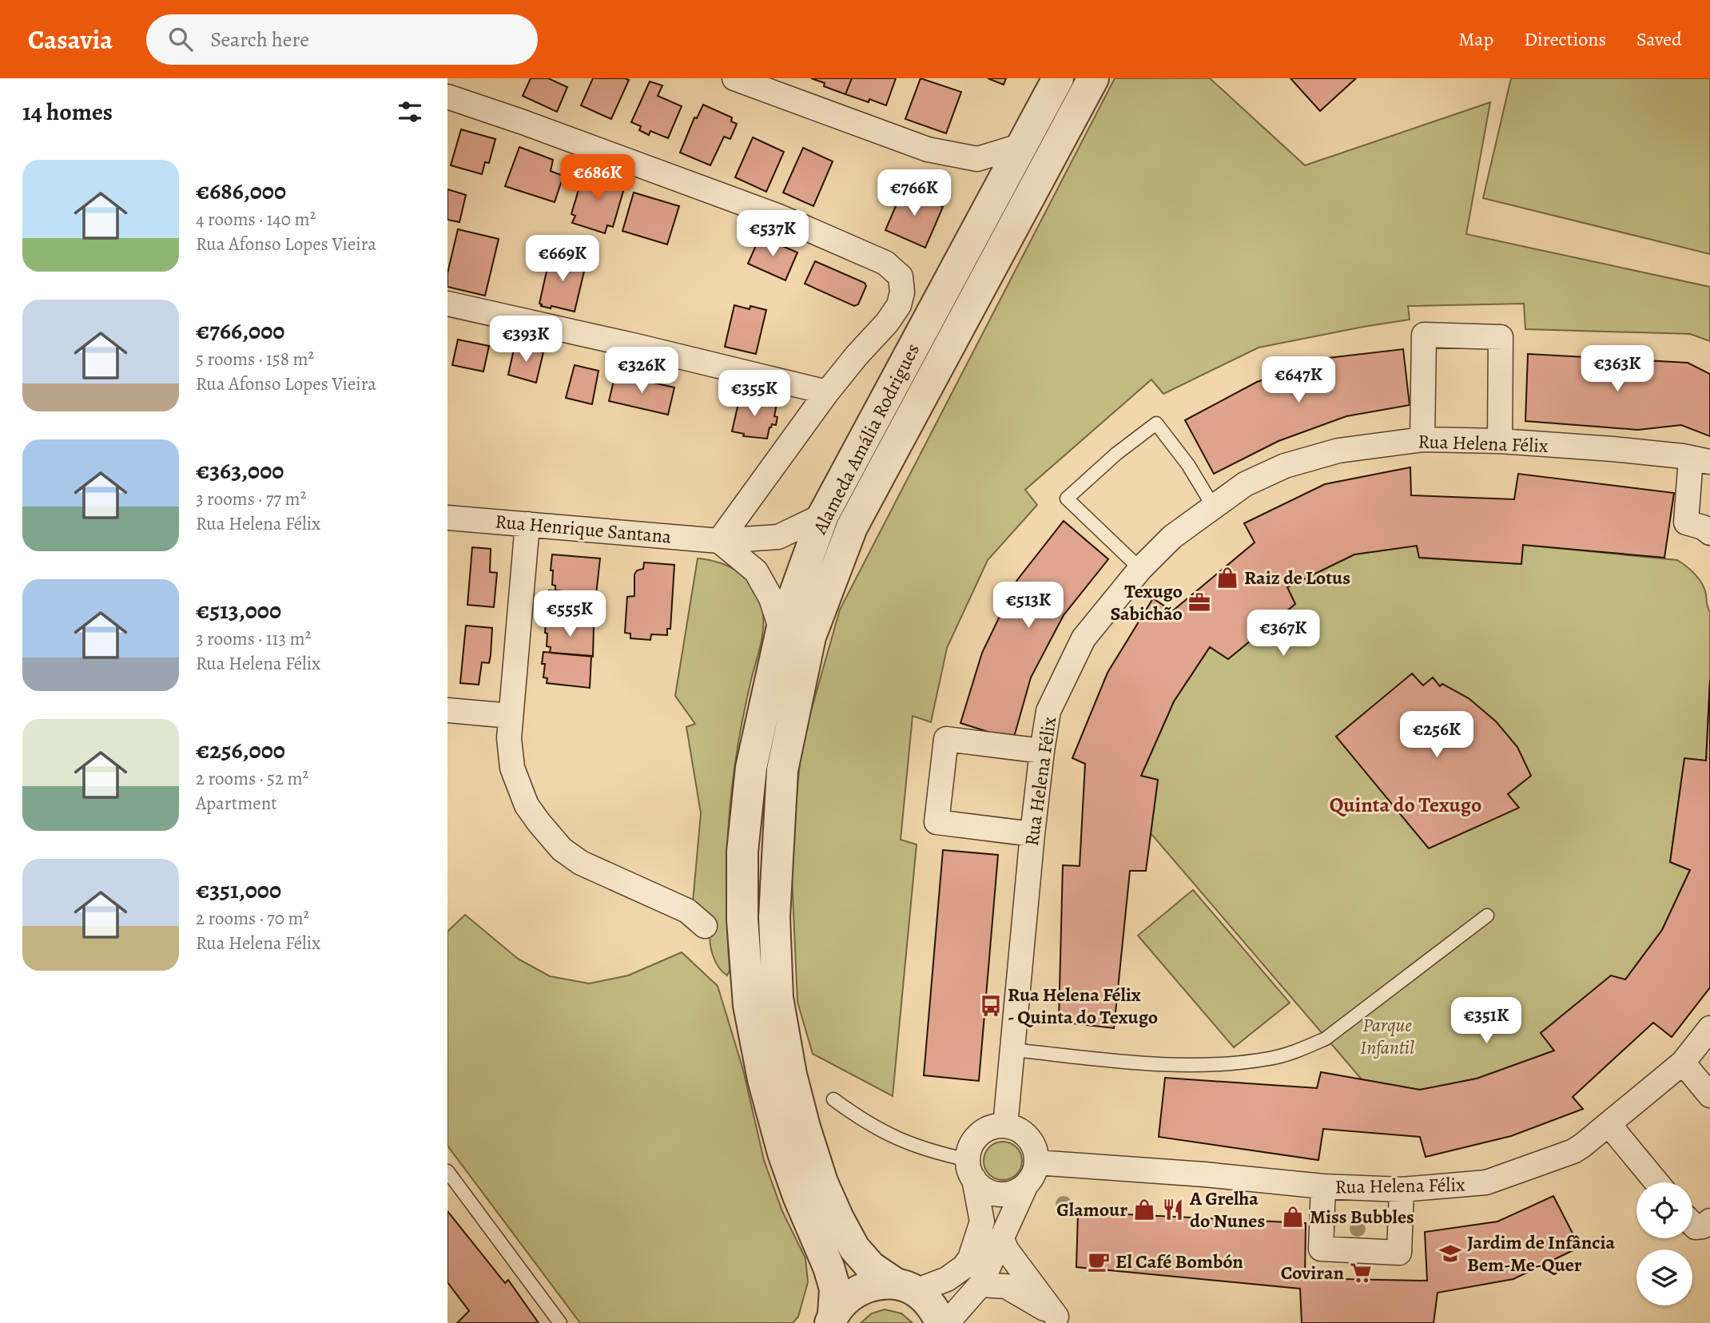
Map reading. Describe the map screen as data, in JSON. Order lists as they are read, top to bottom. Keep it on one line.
{"streets":{"street":["Alameda Amália Rodrigues","Rua Helena Félix","Rua Henrique Santana"]},"crossings":[["Alameda Amália Rodrigues","Rua Henrique Santana"]],"districts":["Quinta do Texugo"],"parks":["Parque Infantil"],"places":{"shop":["Raiz de Lotus","Glamour","Miss Bubbles"],"office":["Texugo Sabichão"],"bus stop":["Rua Helena Félix - Quinta do Texugo"],"restaurant":["A Grelha do Nunes"],"school or university":["Jardim de Infância Bem-Me-Quer"],"cafe":["El Café Bombón"],"supermarket":["Coviran"]},"page":{"header":"Casavia","search":"Search here","nav":["Map","Directions","Saved"],"heading":"14 homes","list":[{"name":"€686,000","note":"4 rooms · 140 m² · Rua Afonso Lopes Vieira"},{"name":"€766,000","note":"5 rooms · 158 m² · Rua Afonso Lopes Vieira"},{"name":"€363,000","note":"3 rooms · 77 m² · Rua Helena Félix"},{"name":"€513,000","note":"3 rooms · 113 m² · Rua Helena Félix"},{"name":"€256,000","note":"2 rooms · 52 m² · Apartment"},{"name":"€351,000","note":"2 rooms · 70 m² · Rua Helena Félix"}],"price":["€686K","€766K","€537K","€669K","€393K","€363K","€326K","€647K","€355K","€513K","€555K","€367K","€256K","€351K"]}}
